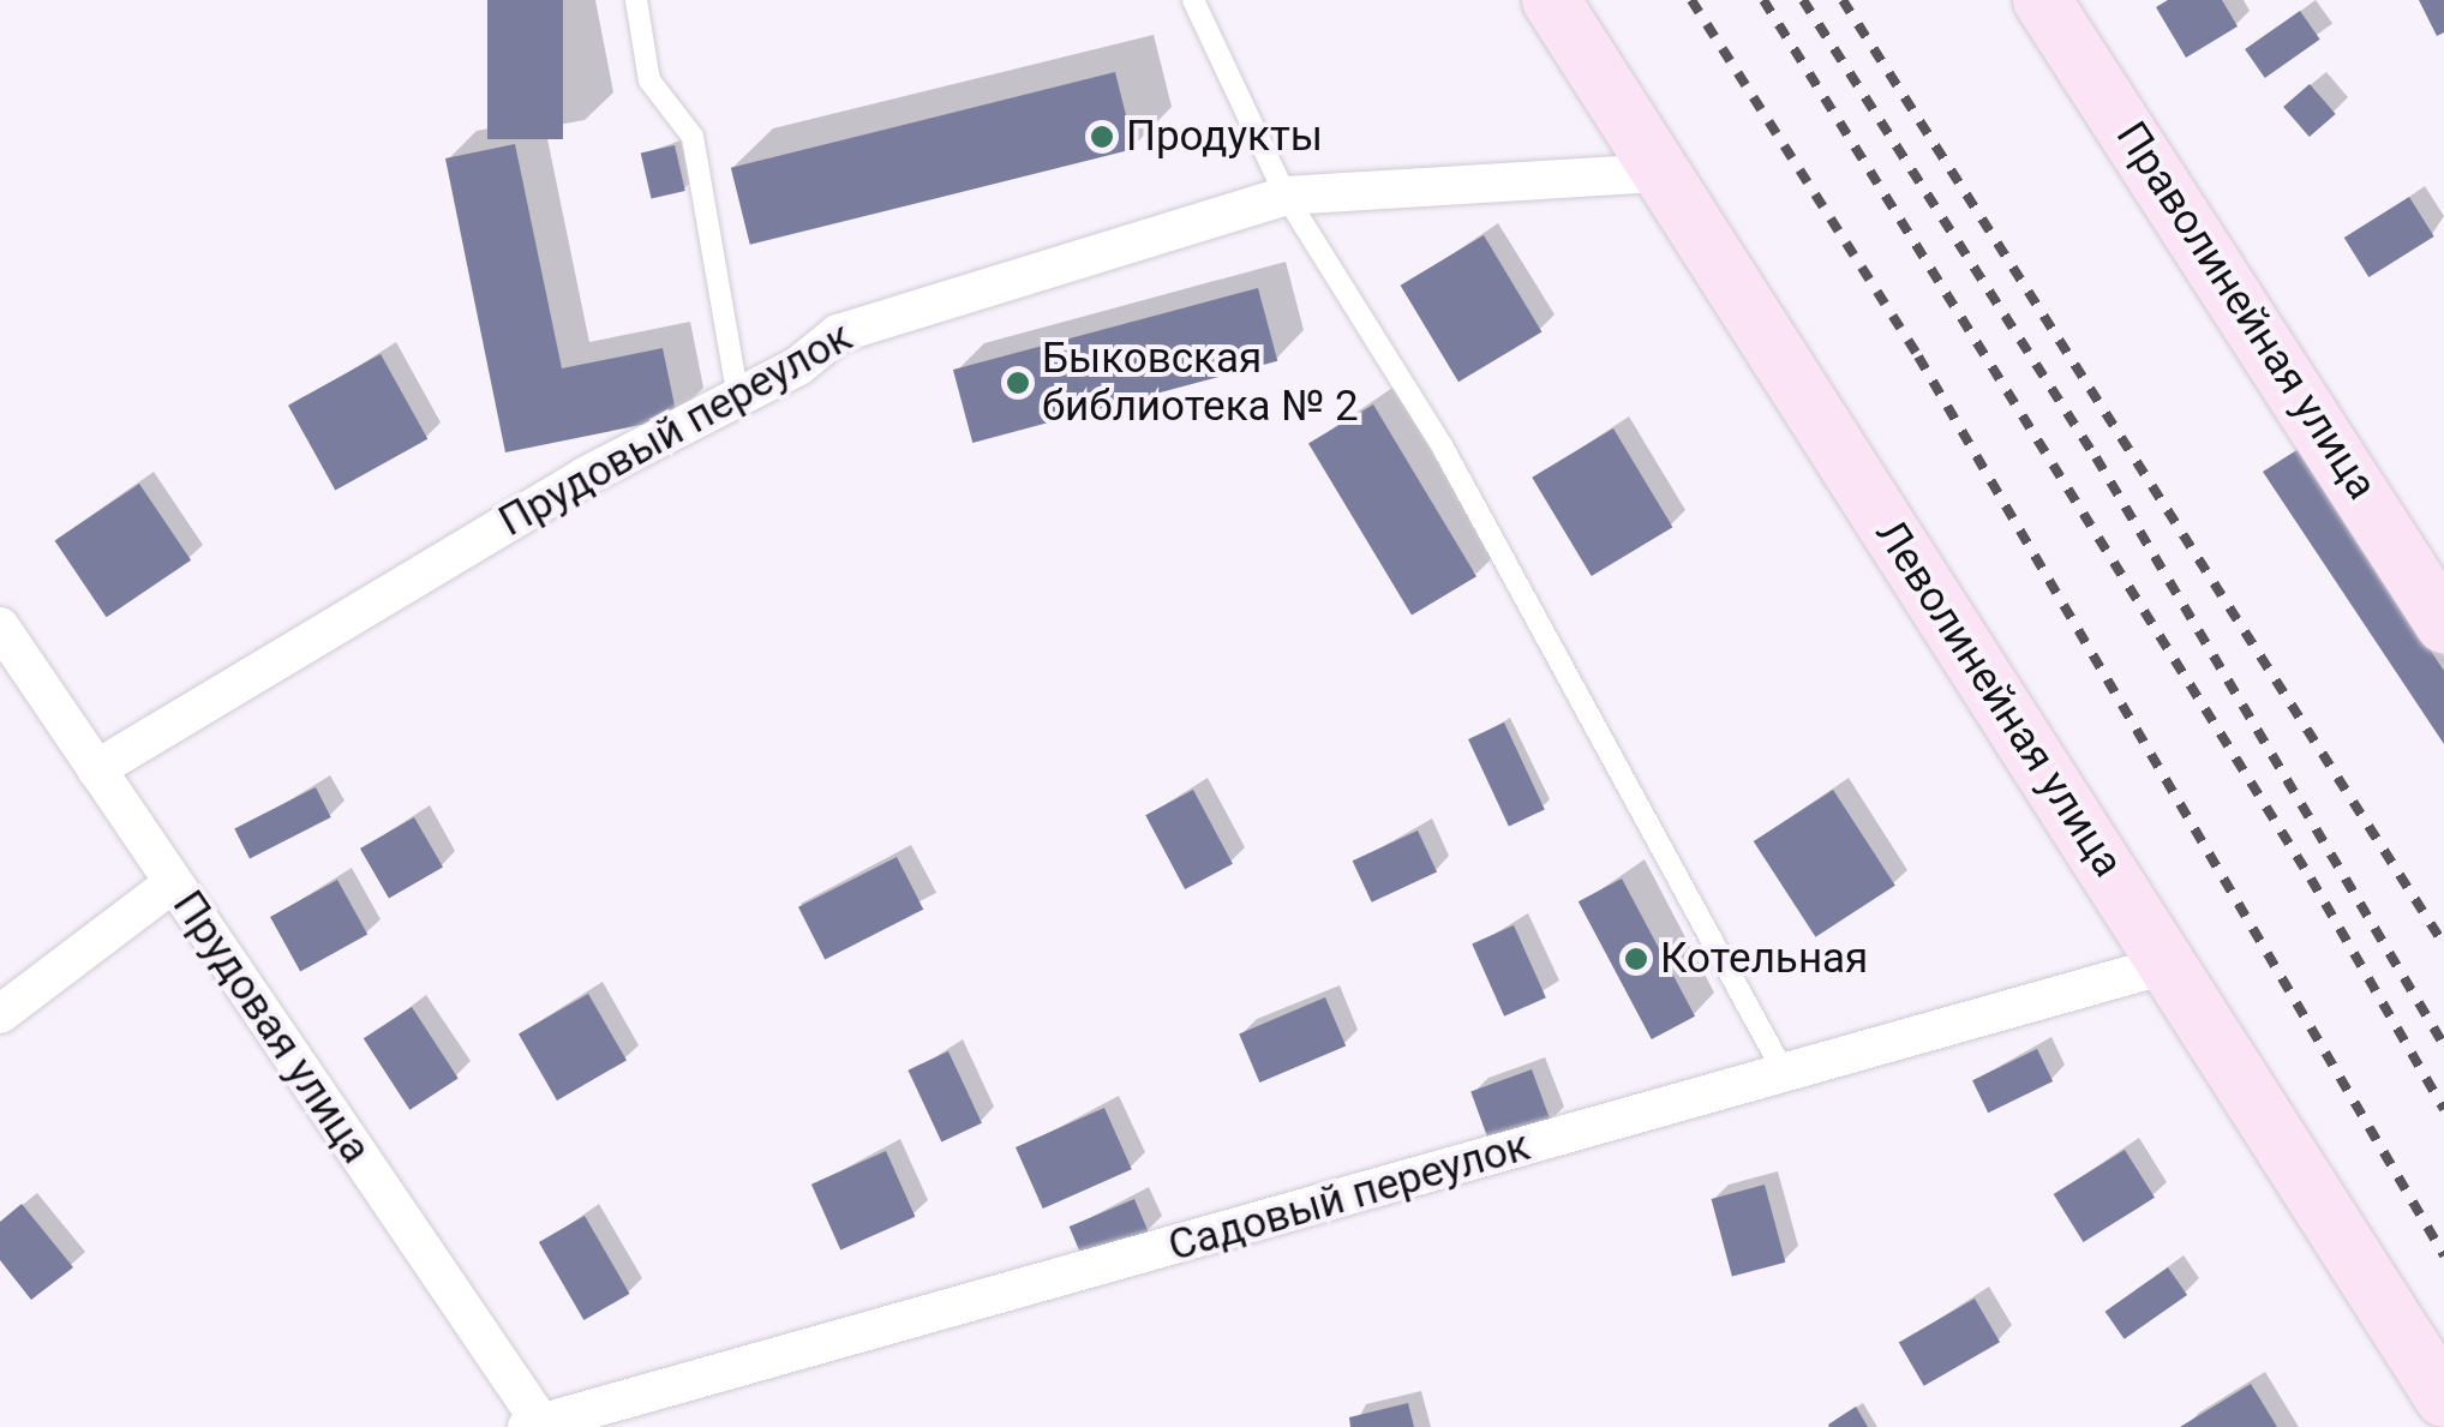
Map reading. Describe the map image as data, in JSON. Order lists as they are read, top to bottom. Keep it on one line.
{"streets":{"main road":["Праволинейная улица","Леволинейная улица"],"street":["Прудовый переулок","Прудовая улица","Садовый переулок"]},"crossings":[["Прудовый переулок","Леволинейная улица"],["Прудовый переулок","Прудовая улица"],["Леволинейная улица","Садовый переулок"],["Прудовая улица","Садовый переулок"]],"places":["Продукты","Быковская библиотека № 2","Котельная"]}
